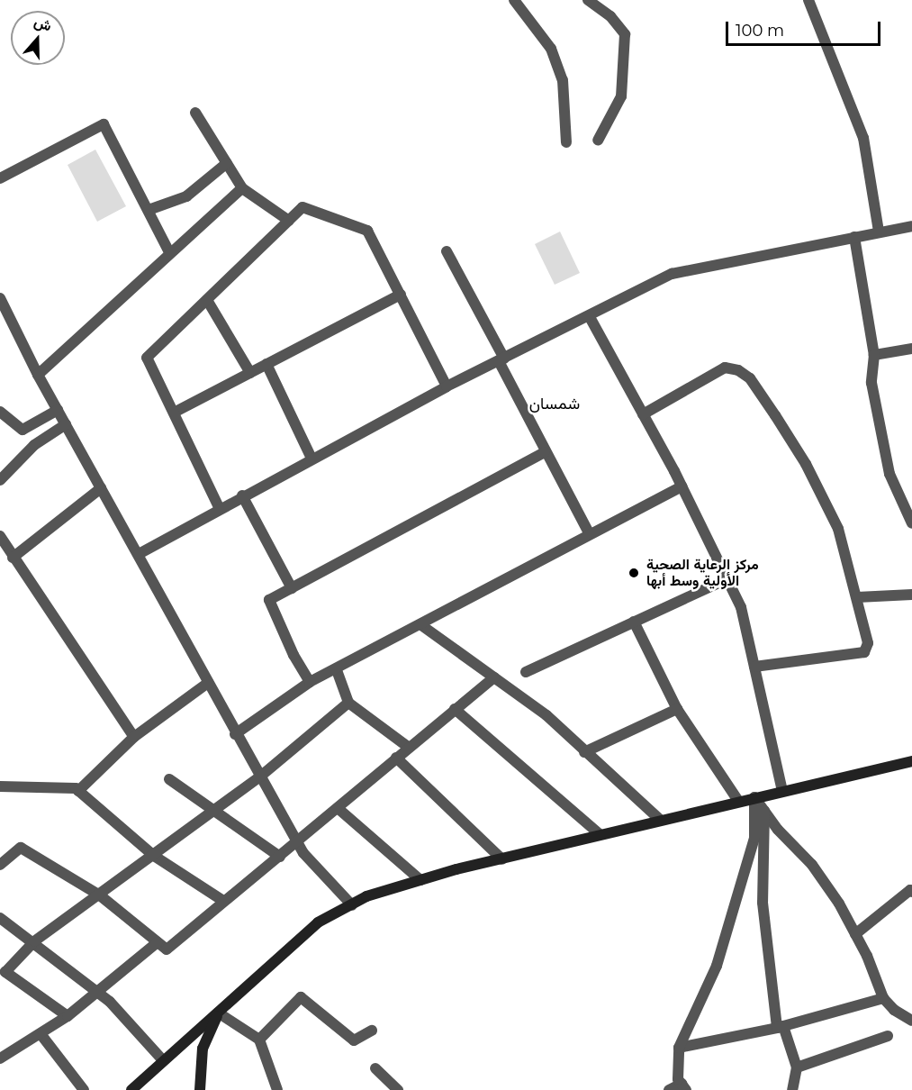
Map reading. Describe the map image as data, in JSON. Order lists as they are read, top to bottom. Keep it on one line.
{"districts":["شمسان"],"places":["مركز الرعاية الصحية الأولية وسط أبها"],"scale_bar":"100 m","north":"top"}
